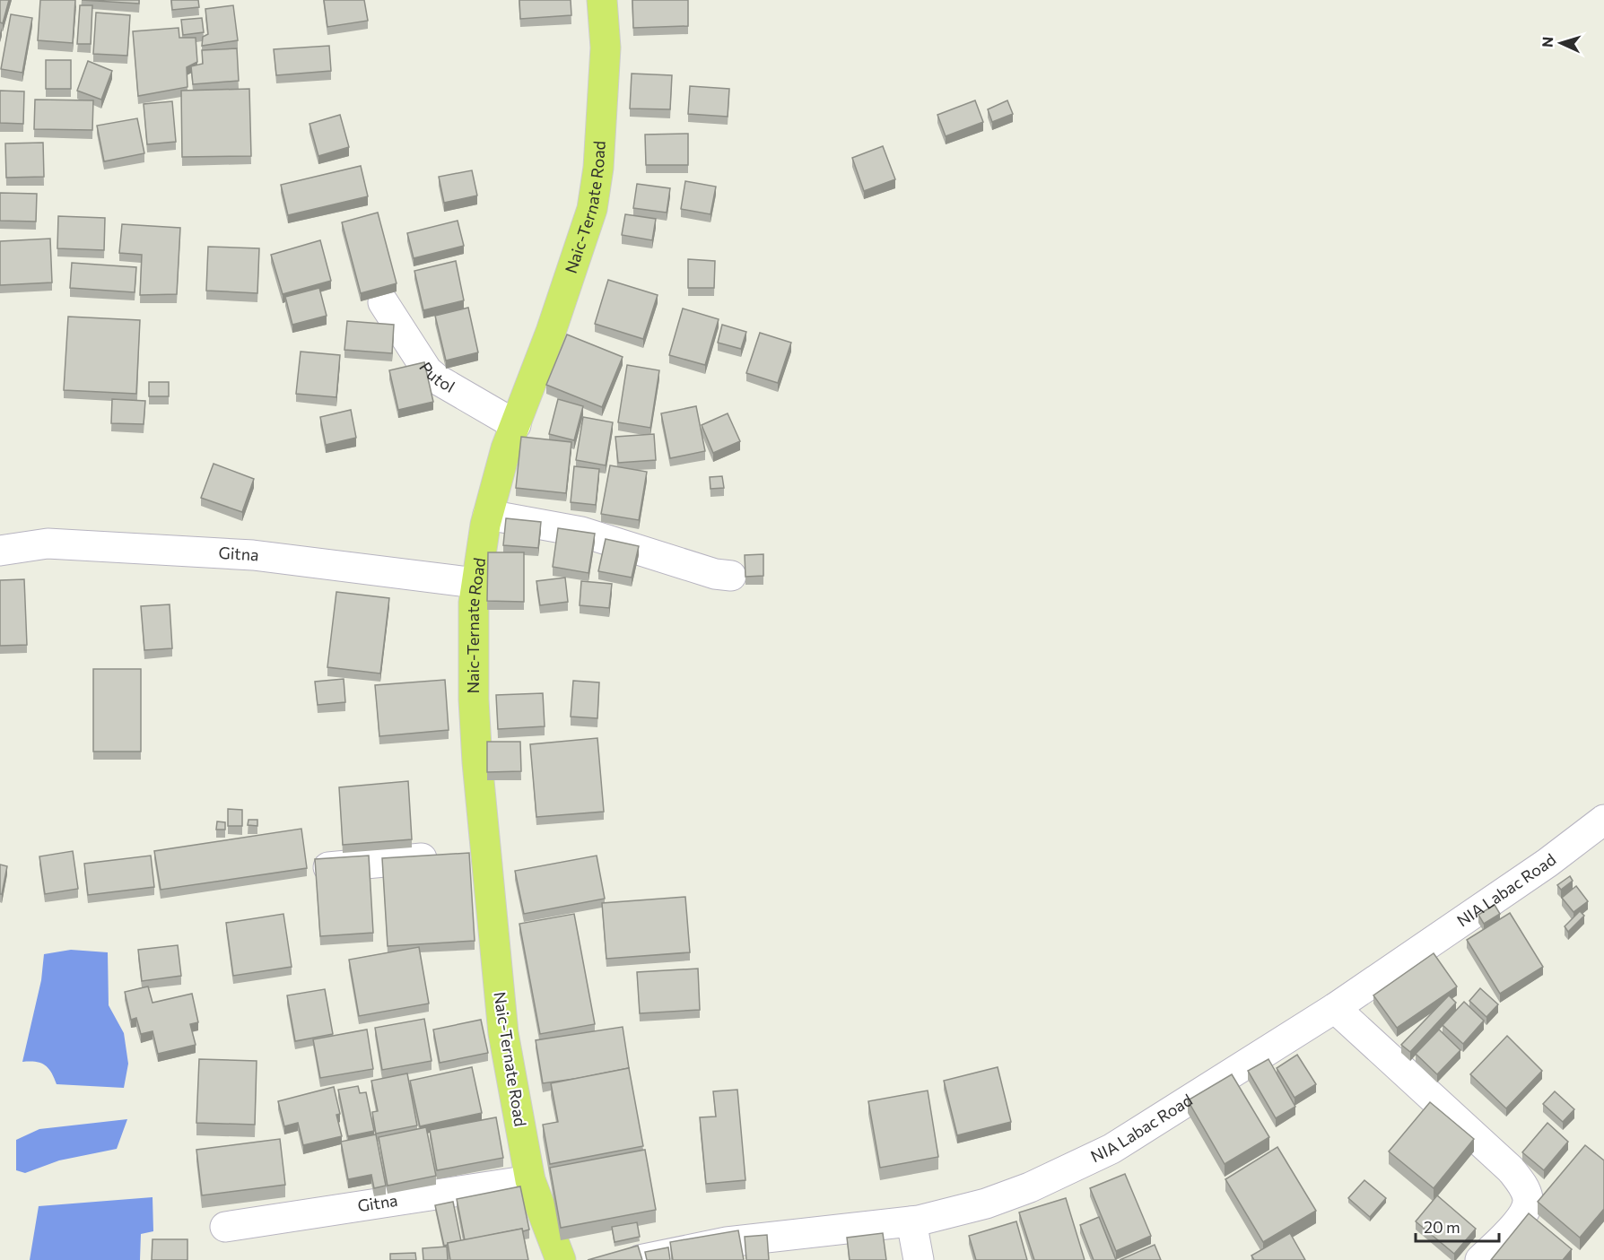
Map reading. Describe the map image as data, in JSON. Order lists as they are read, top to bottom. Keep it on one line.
{"streets":{"main road":["Naic-Ternate Road"],"street":["Putol","Gitna","NIA Labac Road"]},"crossings":[["Naic-Ternate Road","Putol"],["Naic-Ternate Road","Gitna"]],"scale_bar":"20 m","north":"left"}
